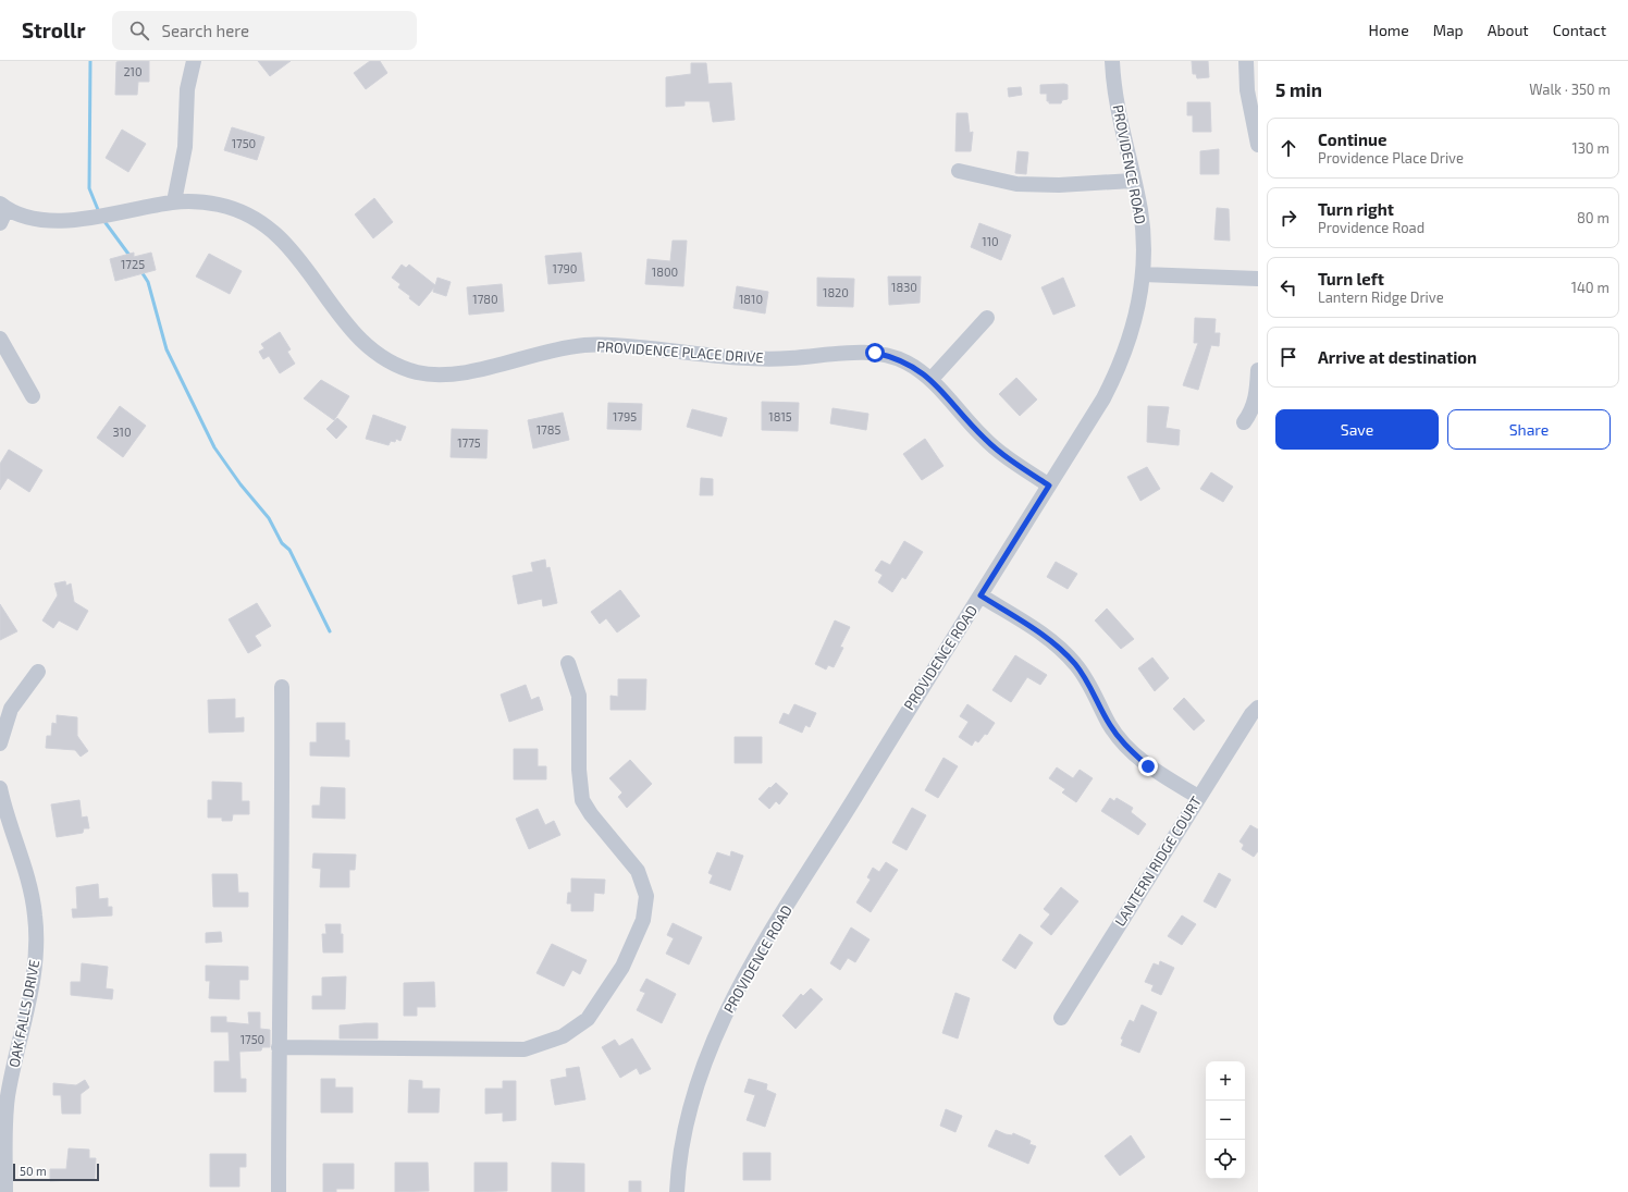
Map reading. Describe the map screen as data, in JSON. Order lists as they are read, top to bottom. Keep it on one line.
{"streets":{"street":["PROVIDENCE ROAD","PROVIDENCE PLACE DRIVE","LANTERN RIDGE COURT","OAK FALLS DRIVE"]},"crossings":[["PROVIDENCE ROAD","PROVIDENCE PLACE DRIVE"]],"house_numbers":["210","1750","110","1725","1790","1800","1830","1820","1780","1810","1795","1815","1785","310","1775","1750"],"scale_bar":"50 m","page":{"header":"Strollr","search":"Search here","nav":["Home","Map","About","Contact"],"heading":["5 min","Walk · 350 m"],"list":[["Continue","Providence Place Drive","130 m"],["Turn right","Providence Road","80 m"],["Turn left","Lantern Ridge Drive","140 m"],"Arrive at destination"],"buttons":["Save","Share"],"map_buttons":["+","−"],"scale":"50 m"}}
